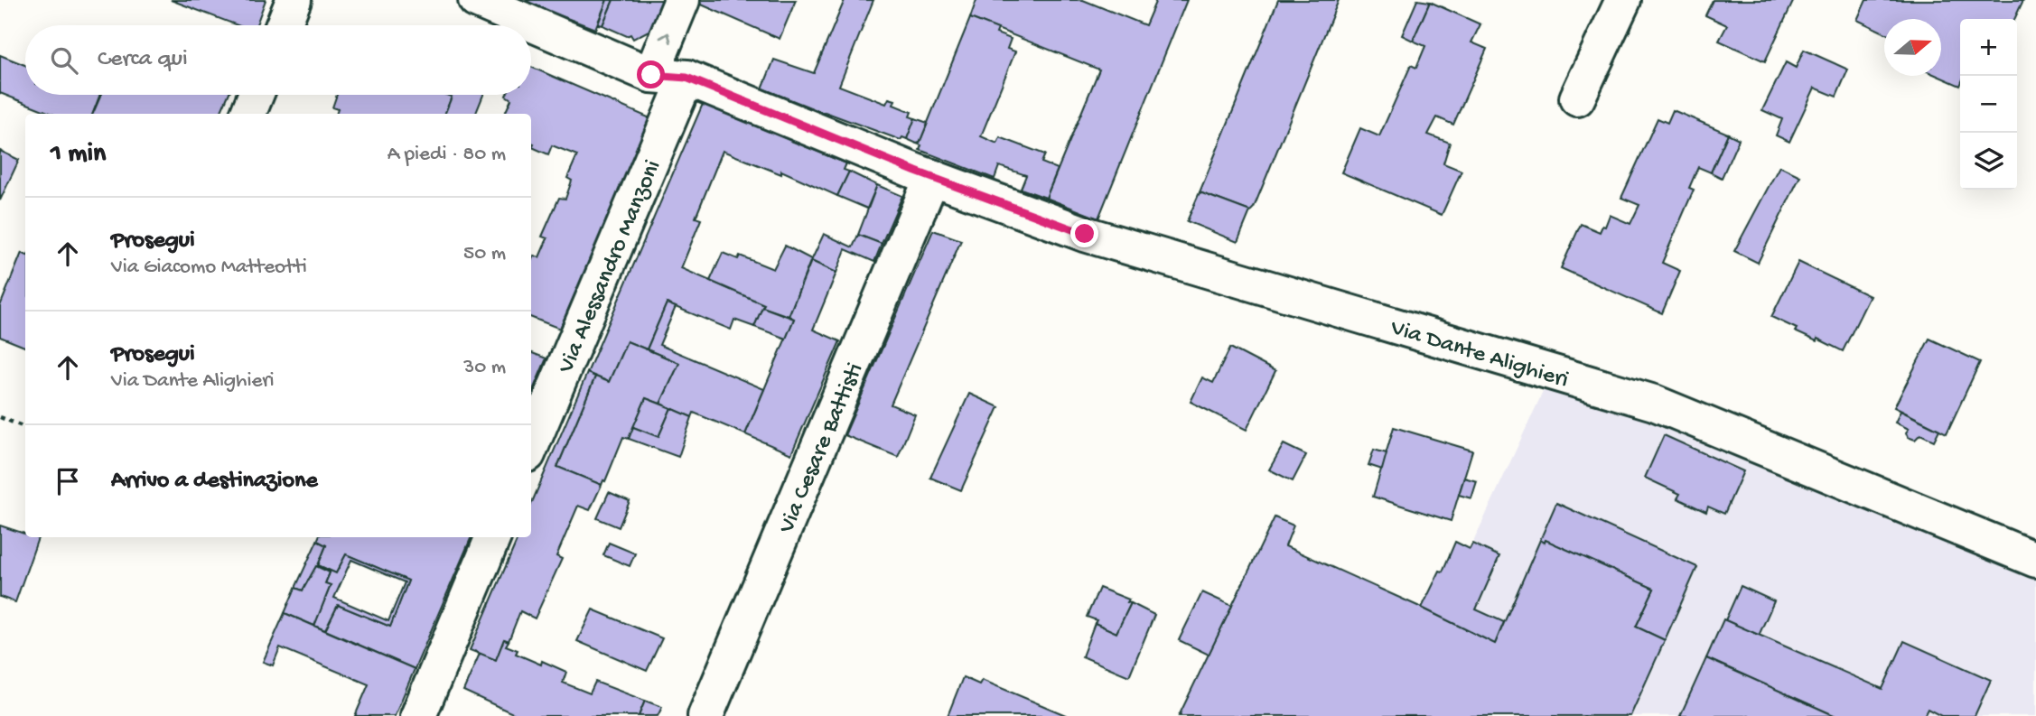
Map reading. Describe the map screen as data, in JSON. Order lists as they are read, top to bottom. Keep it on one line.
{"streets":{"street":["Via Alessandro Manzoni","Via Dante Alighieri","Via Cesare Battisti"]},"crossings":[["Via Alessandro Manzoni","Via Dante Alighieri"],["Via Dante Alighieri","Via Cesare Battisti"]],"north":"right","page":{"map_buttons":["+","−"],"search":"Cerca qui","heading":["1 min","A piedi · 80 m"],"list":[["Prosegui","Via Giacomo Matteotti","50 m"],["Prosegui","Via Dante Alighieri","30 m"],"Arrivo a destinazione"]}}
